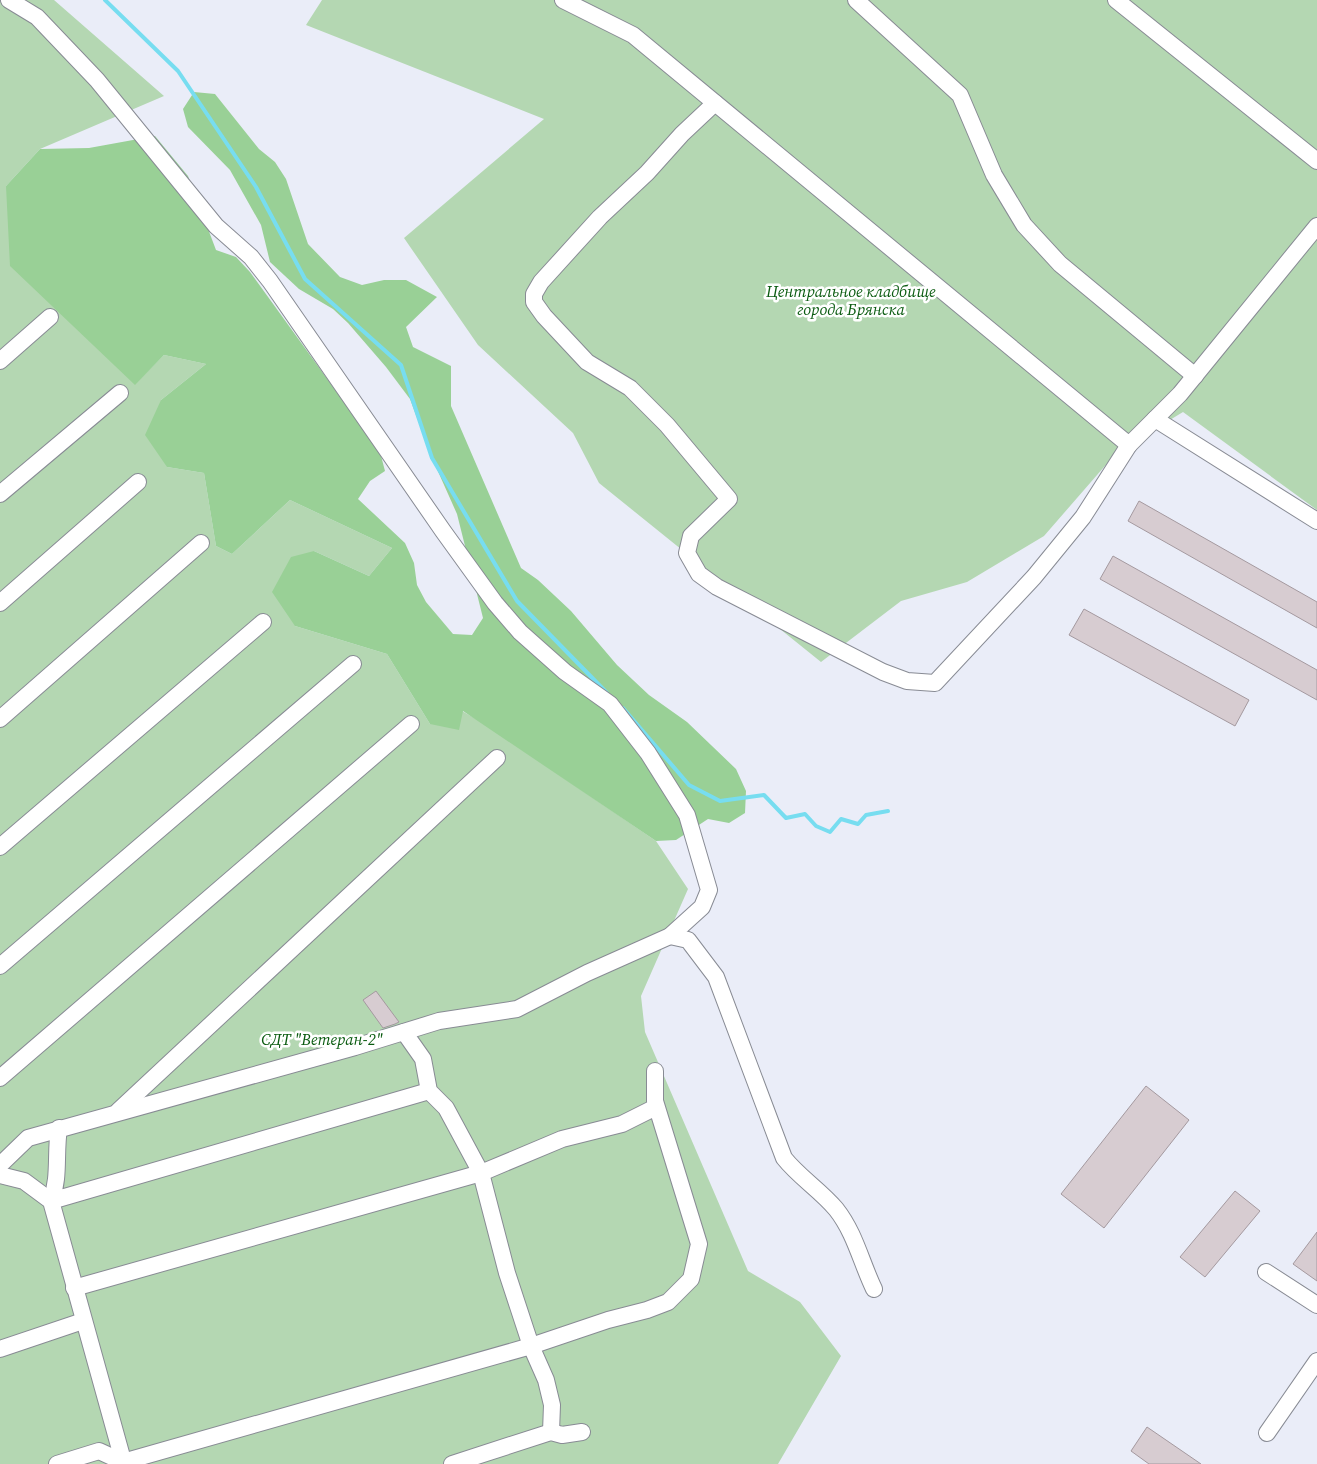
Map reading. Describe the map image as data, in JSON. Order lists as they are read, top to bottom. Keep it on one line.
{"parks":["Центральное кладбище города Брянска","СДТ \"Ветеран-2\""]}
